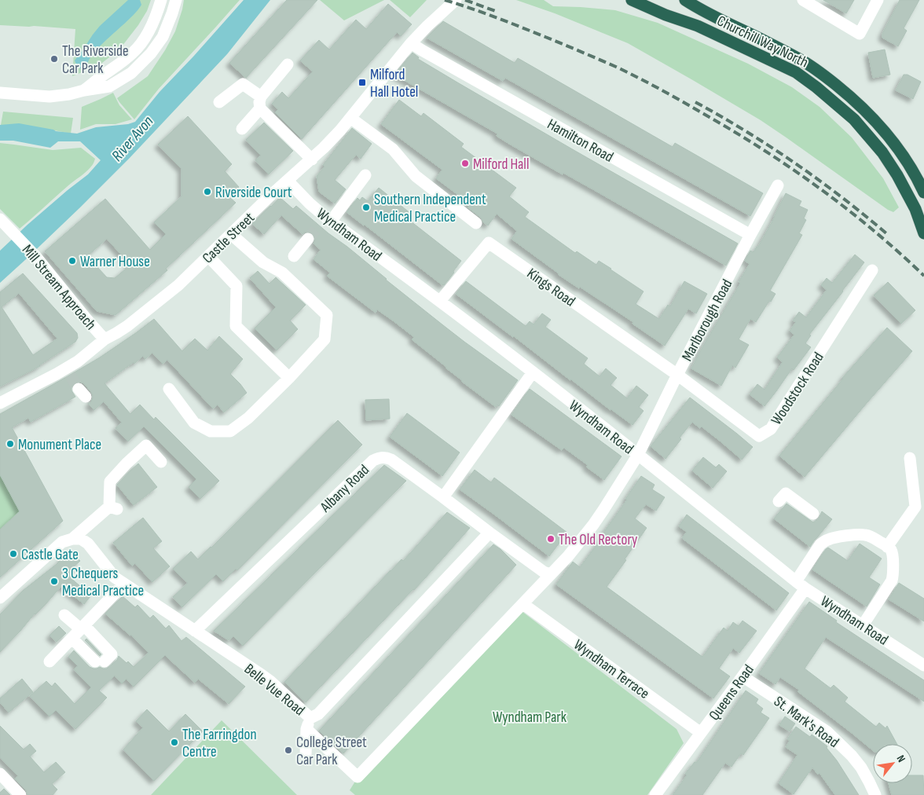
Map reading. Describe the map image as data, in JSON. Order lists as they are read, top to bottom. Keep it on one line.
{"streets":{"highway":["Churchill Way North"],"street":["Hamilton Road","Wyndham Road","Castle Street","Mill Stream Approach","Kings Road","Marlborough Road","Woodstock Road","Albany Road","Wyndham Terrace","Belle Vue Road","Queens Road","St. Mark's Road"]},"crossings":[["Hamilton Road","Castle Street"],["Hamilton Road","Marlborough Road"],["Wyndham Road","Castle Street"],["Wyndham Road","Kings Road"],["Wyndham Road","Marlborough Road"],["Wyndham Road","Queens Road"],["Castle Street","Mill Stream Approach"],["Kings Road","Marlborough Road"],["Kings Road","Woodstock Road"],["Marlborough Road","Woodstock Road"],["Marlborough Road","Wyndham Terrace"],["Albany Road","Belle Vue Road"],["Wyndham Terrace","Queens Road"],["Queens Road","St. Mark's Road"]],"water":["River Avon"],"parks":["Wyndham Park"],"places":{"other":["The Riverside Car Park","Milford Hall","Riverside Court","Southern Independent Medical Practice","Warner House","Monument Place","The Old Rectory","Castle Gate","3 Chequers Medical Practice","The Farringdon Centre","College Street Car Park"],"transit":["Milford Hall Hotel"]},"north":"top right"}
